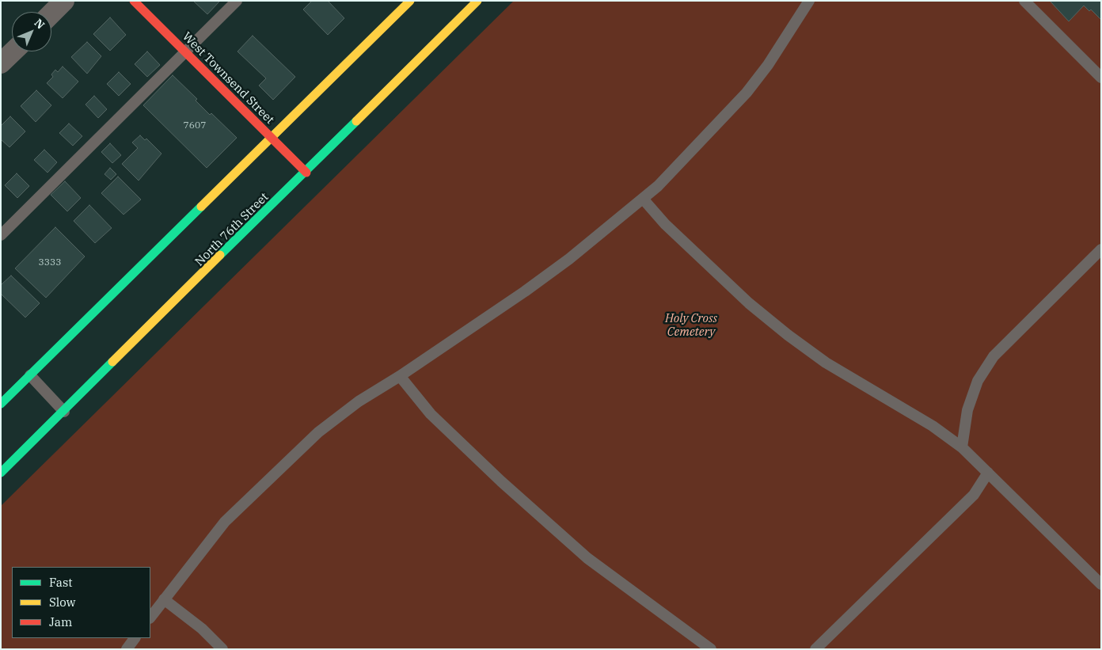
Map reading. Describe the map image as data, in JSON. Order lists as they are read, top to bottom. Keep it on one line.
{"streets":{"main road":["West Townsend Street","North 76th Street"]},"crossings":[["West Townsend Street","North 76th Street"]],"parks":["Holy Cross Cemetery"],"house_numbers":["7607","3333"],"legend":["Fast","Slow","Jam"],"north":"top right"}
